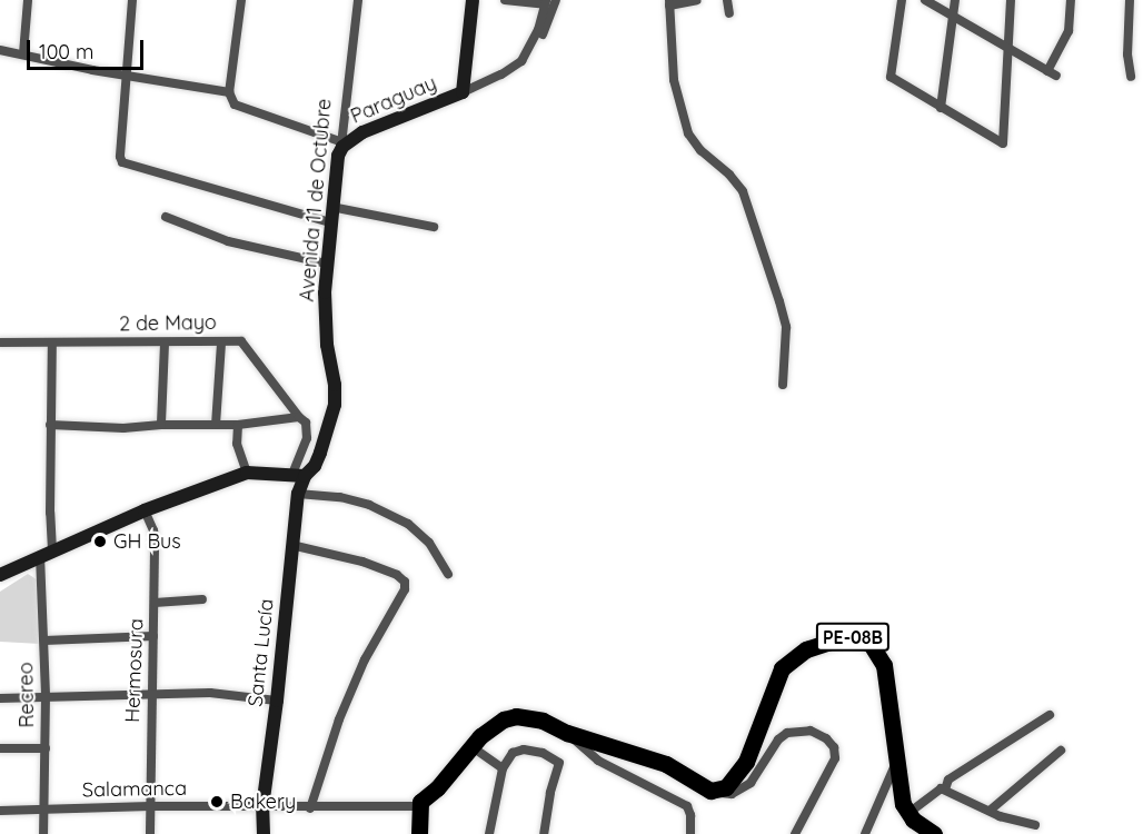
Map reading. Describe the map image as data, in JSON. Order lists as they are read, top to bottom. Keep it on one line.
{"streets":{"highway":["PE-08B"],"street":["Paraguay","Avenida 11 de Octubre","2 de Mayo","Santa Lucía","Hermosura","Recreo","Salamanca"]},"crossings":[["Paraguay","Avenida 11 de Octubre"],["Avenida 11 de Octubre","Santa Lucía"],["2 de Mayo","Recreo"],["Santa Lucía","Salamanca"],["Hermosura","Salamanca"],["Recreo","Salamanca"]],"places":["GH Bus","Bakery"],"scale_bar":"100 m"}
